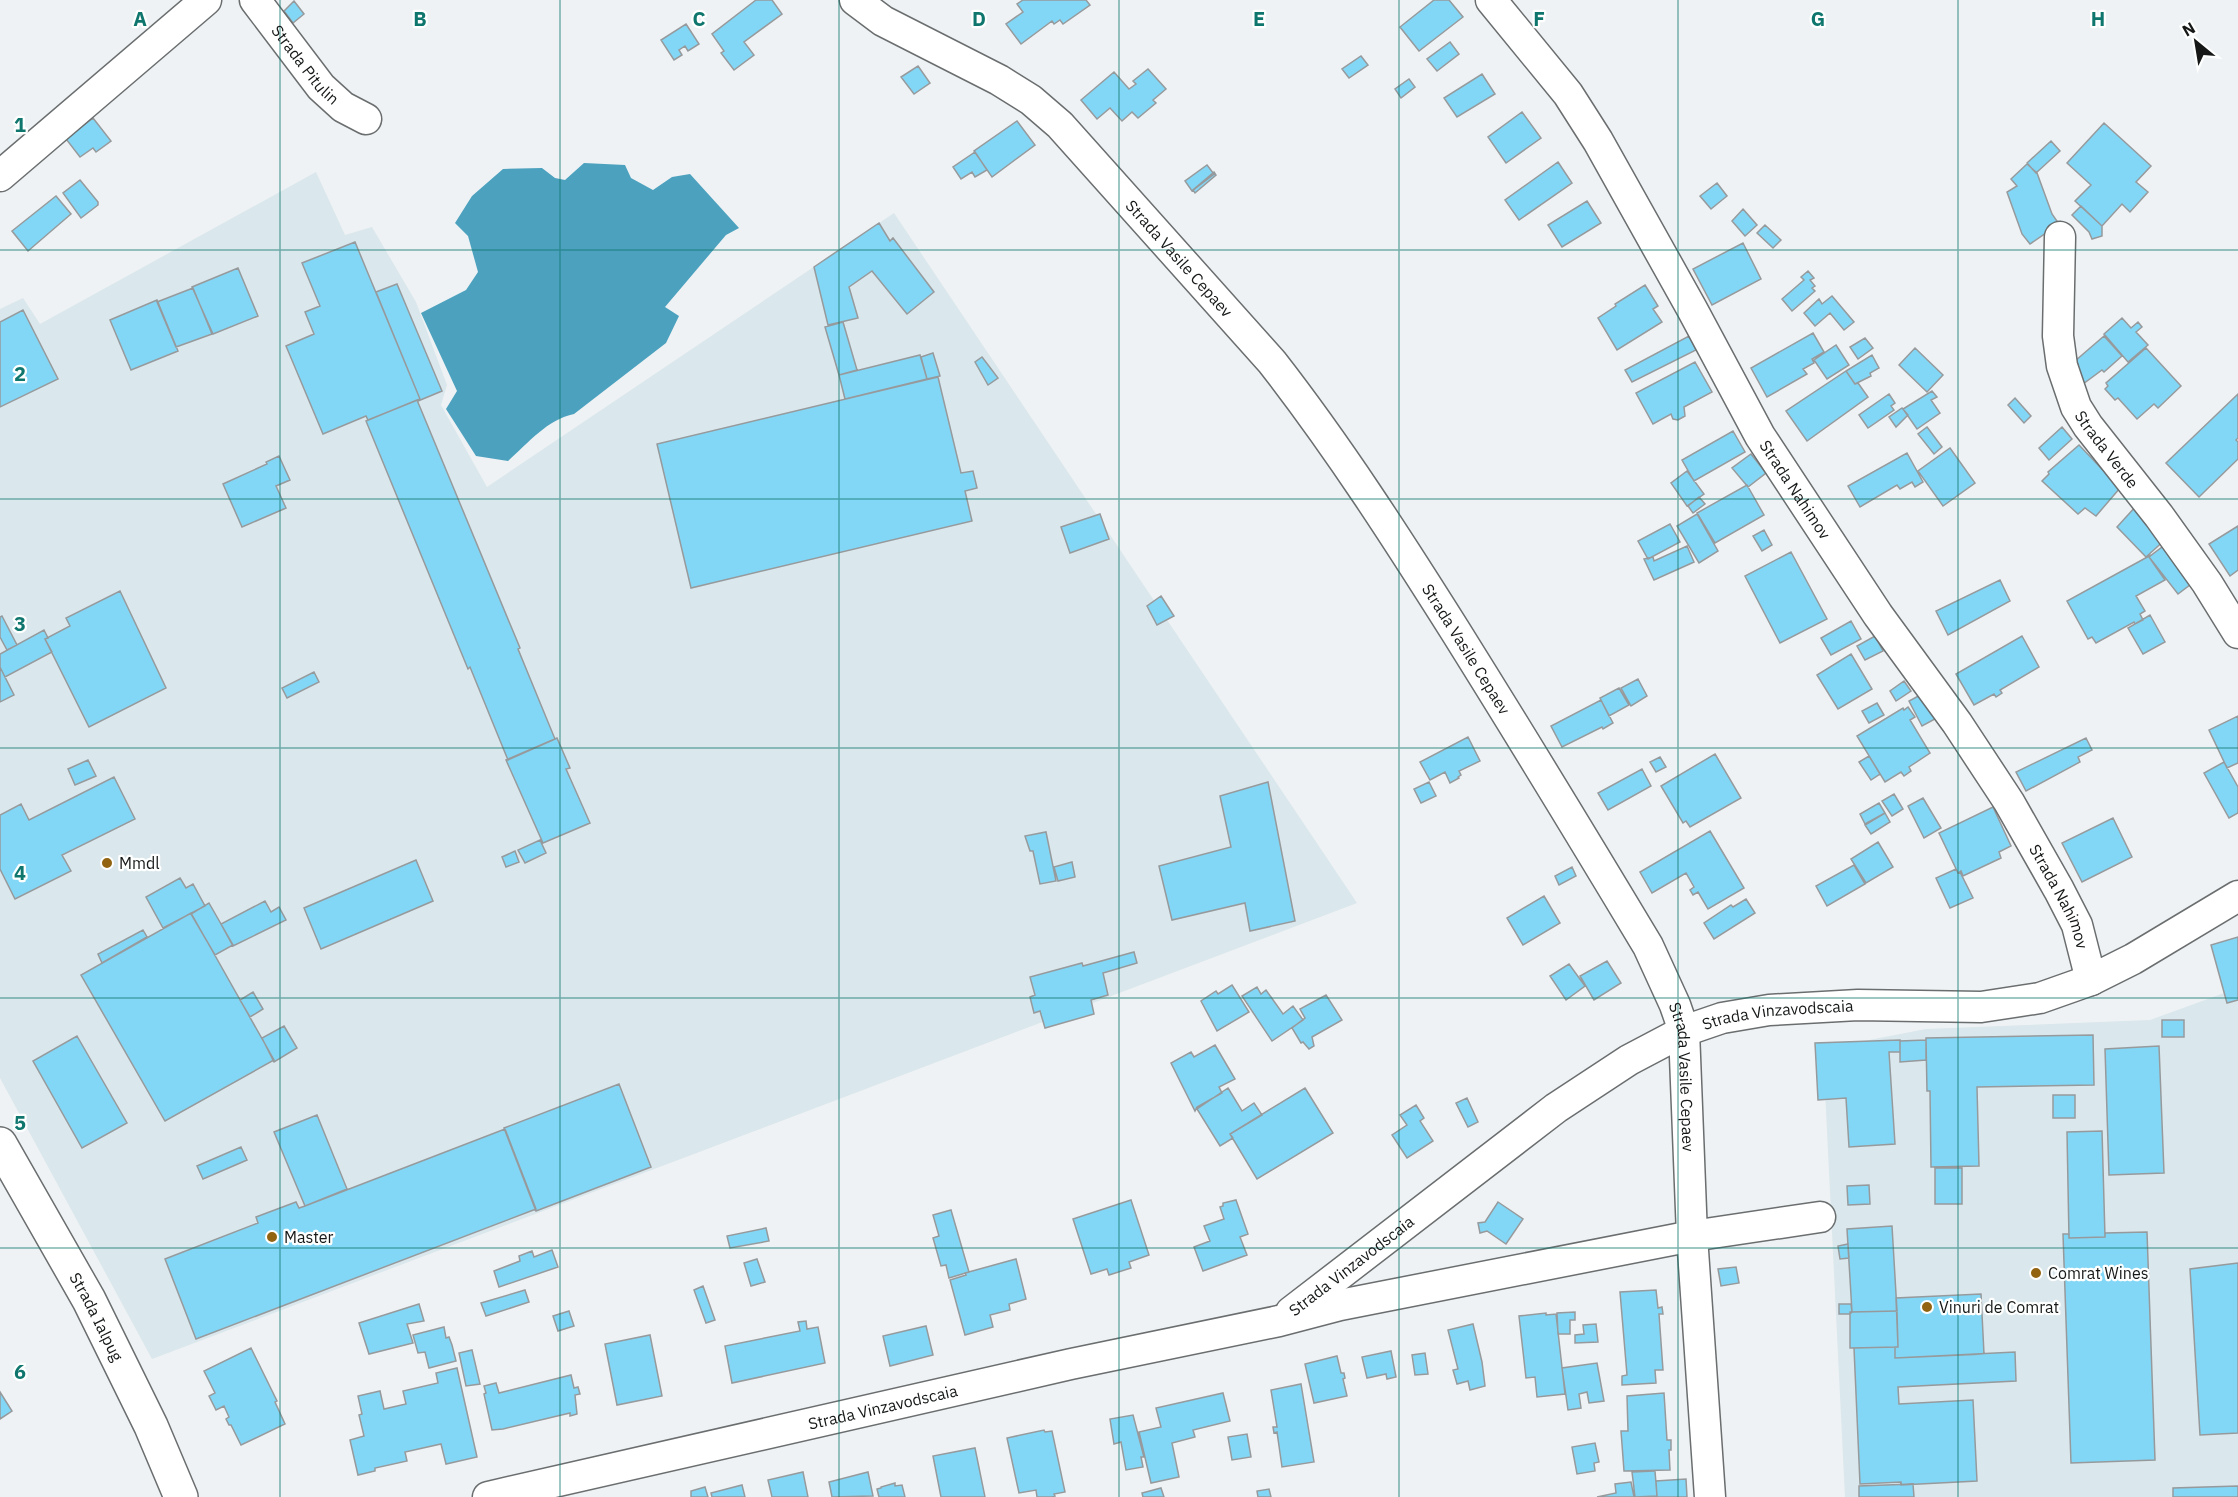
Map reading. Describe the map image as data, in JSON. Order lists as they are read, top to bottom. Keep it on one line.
{"streets":{"street":["Strada Pitulin","Strada Vasile Cepaev","Strada Verde","Strada Nahimov","Strada Vinzavodscaia","Strada Ialpug"]},"crossings":[["Strada Vasile Cepaev","Strada Vinzavodscaia"],["Strada Nahimov","Strada Vinzavodscaia"]],"places":["Mmdl","Master","Comrat Wines","Vinuri de Comrat"],"north":"top left","grid":{"columns":["A","B","C","D","E","F","G","H"],"rows":["1","2","3","4","5","6"]}}
